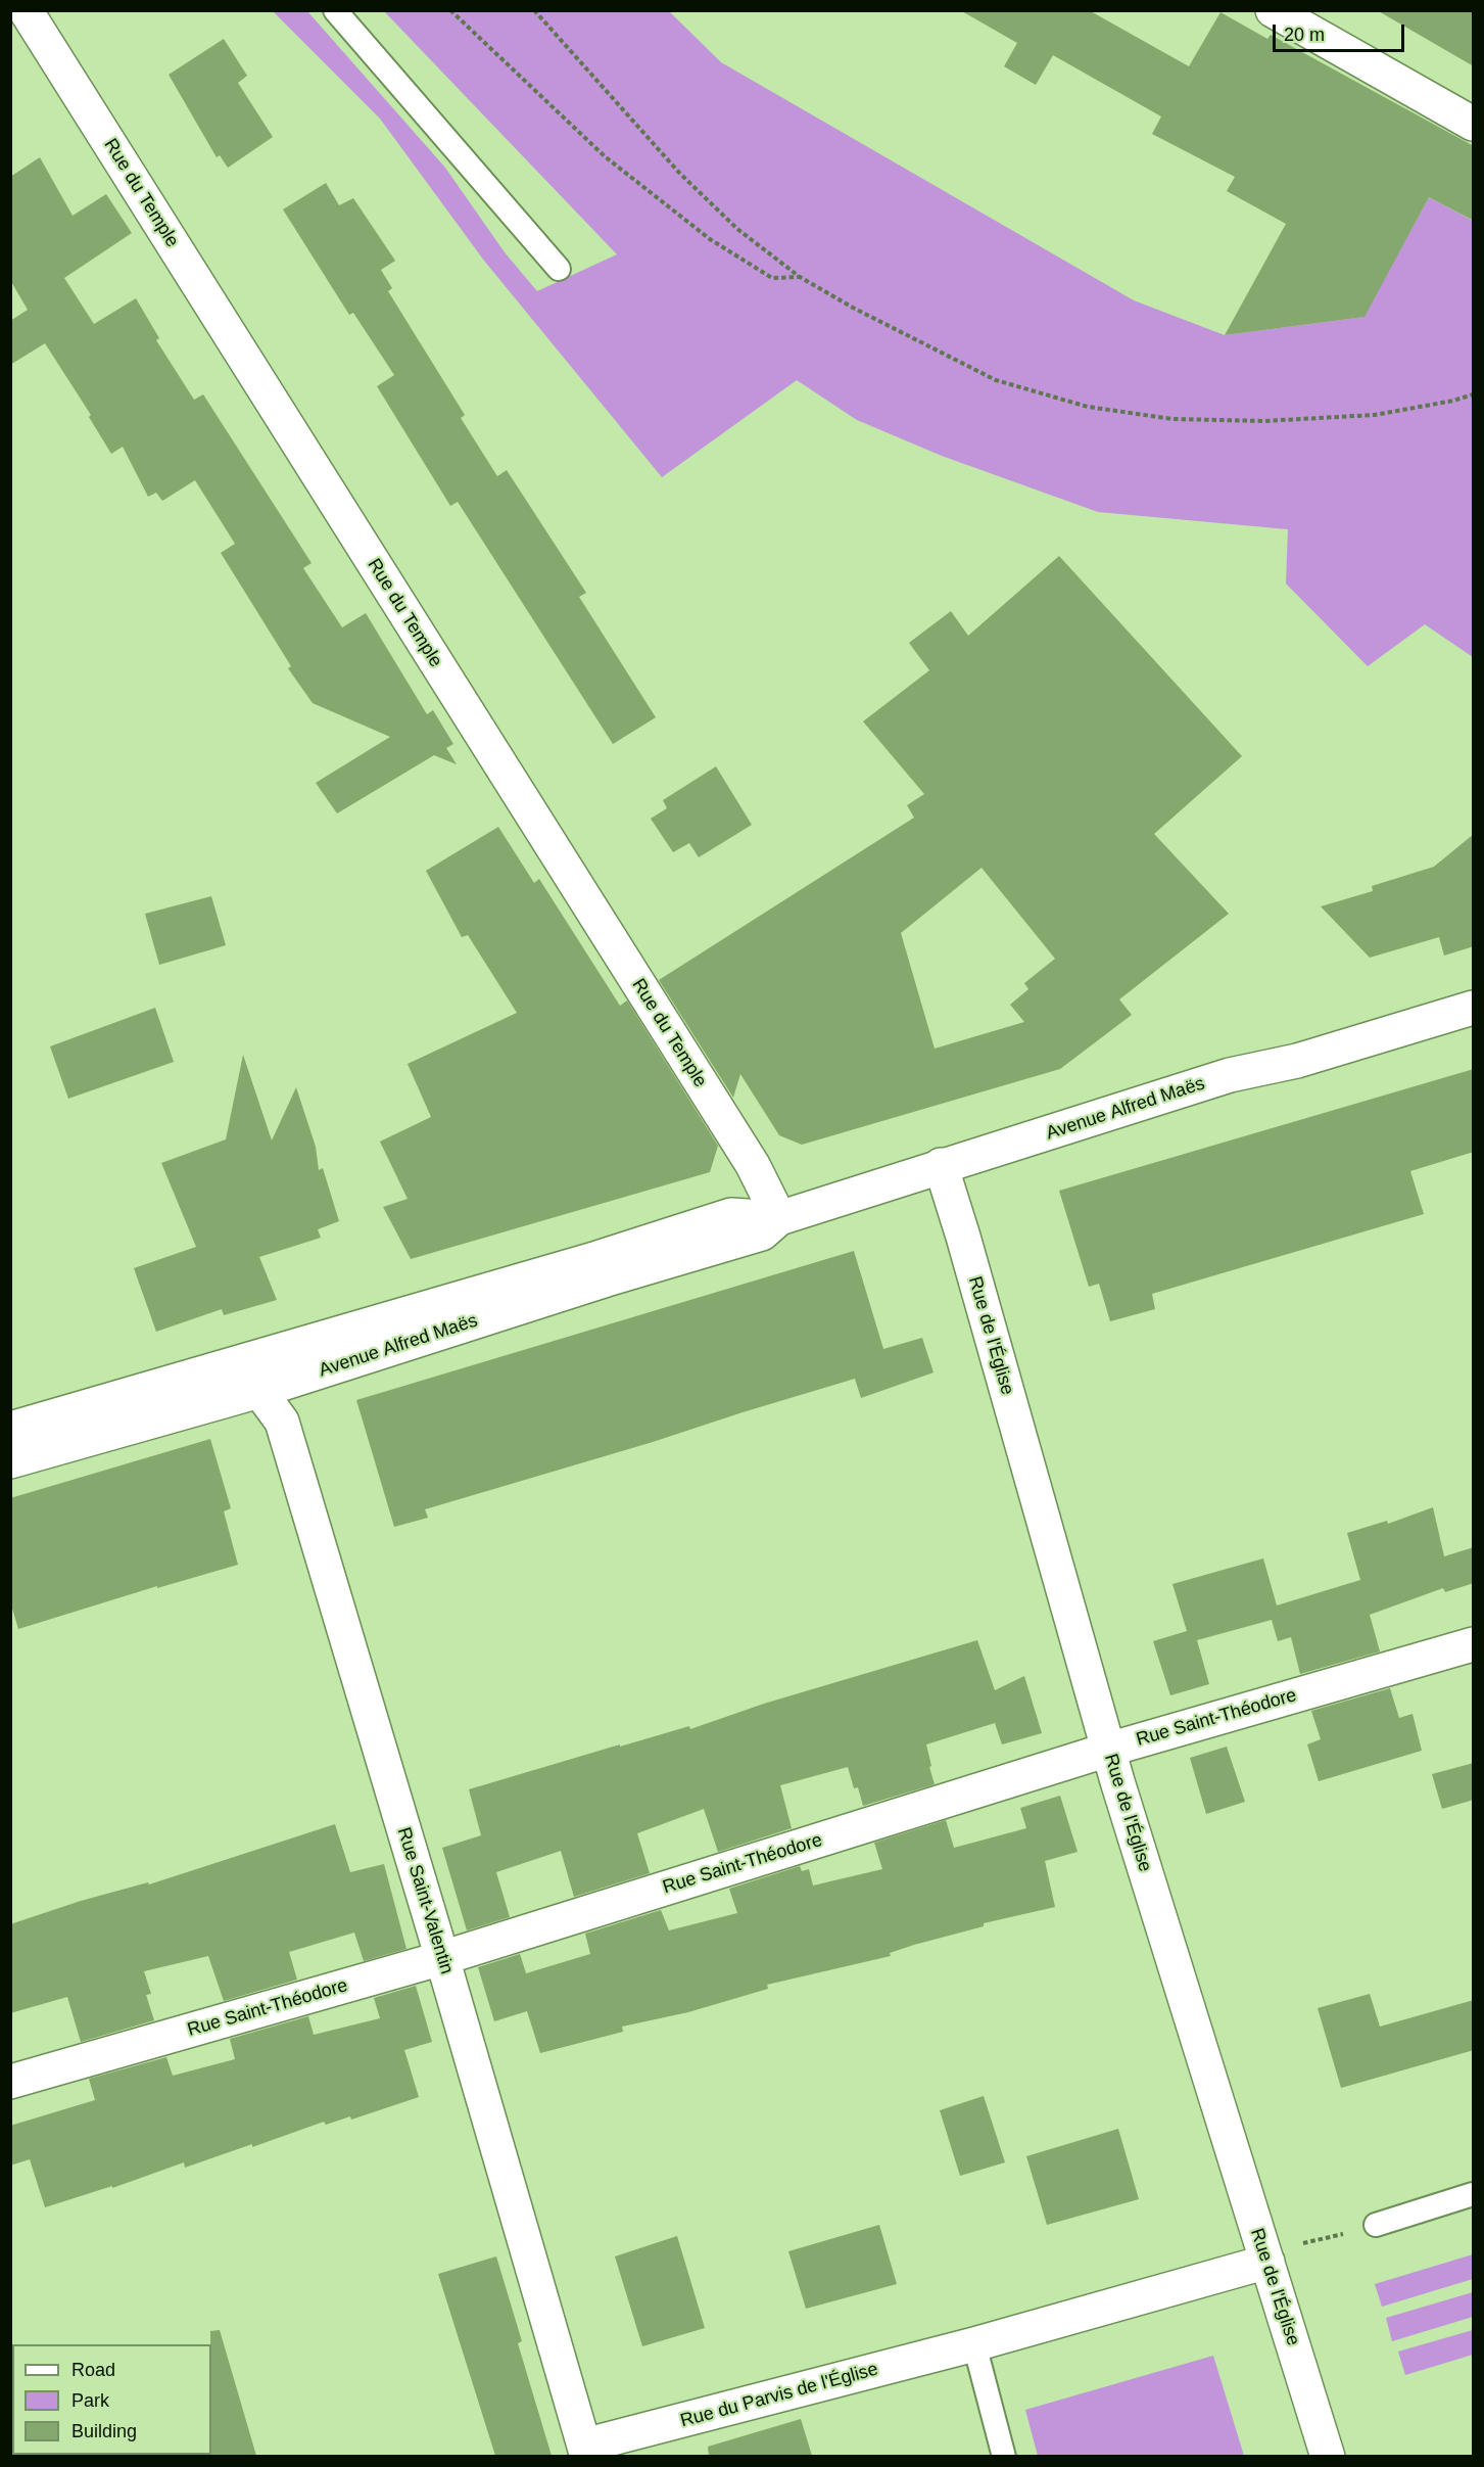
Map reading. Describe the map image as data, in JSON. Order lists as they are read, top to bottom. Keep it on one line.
{"streets":{"street":["Rue du Temple","Avenue Alfred Maës","Rue de l'Église","Rue Saint-Théodore","Rue Saint-Valentin","Rue du Parvis de l'Église"]},"crossings":[["Rue du Temple","Avenue Alfred Maës"],["Avenue Alfred Maës","Rue de l'Église"],["Avenue Alfred Maës","Rue Saint-Valentin"],["Rue de l'Église","Rue Saint-Théodore"],["Rue de l'Église","Rue du Parvis de l'Église"],["Rue Saint-Théodore","Rue Saint-Valentin"],["Rue Saint-Valentin","Rue du Parvis de l'Église"]],"legend":["Road","Park","Building"],"scale_bar":"20 m"}
